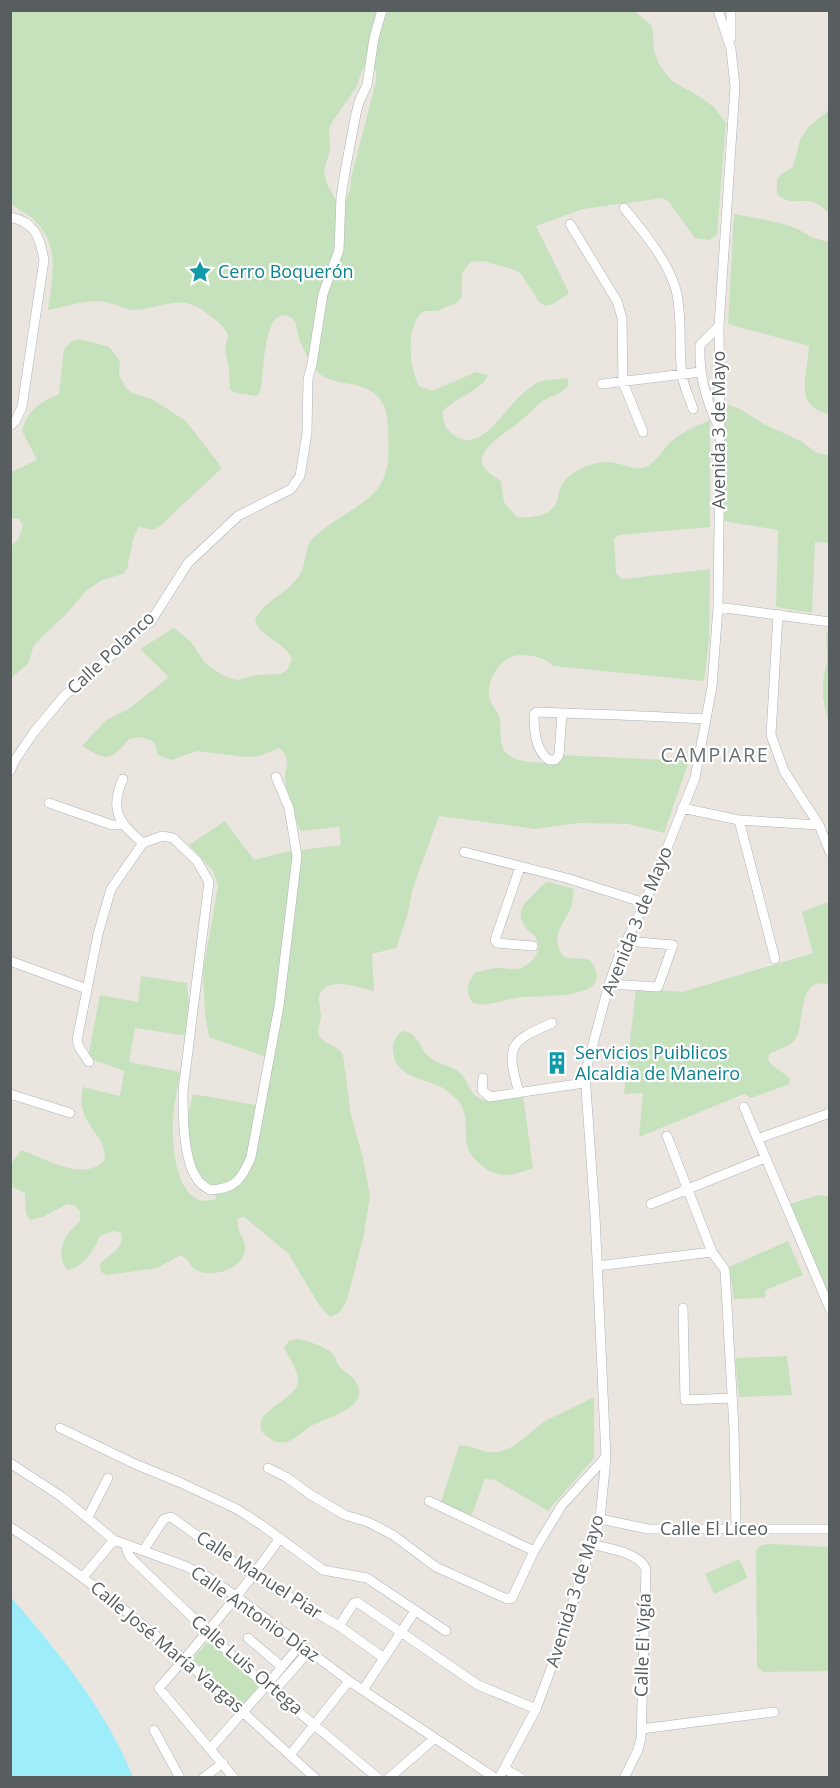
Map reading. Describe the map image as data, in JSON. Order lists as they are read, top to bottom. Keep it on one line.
{"streets":{"street":["Avenida 3 de Mayo","Calle Polanco","Calle El Liceo","Calle Manuel Piar","Calle Antonio Díaz","Calle El Vigía","Calle José María Vargas","Calle Luis Ortega"]},"crossings":[["Avenida 3 de Mayo","Calle El Liceo"],["Avenida 3 de Mayo","Calle Antonio Díaz"],["Avenida 3 de Mayo","Calle El Vigía"],["Calle Manuel Piar","Calle Antonio Díaz"],["Calle Antonio Díaz","Calle Luis Ortega"]],"districts":["CAMPIARE"],"places":{"place":["Cerro Boquerón"],"building":["Servicios Puiblicos Alcaldia de Maneiro"]}}
